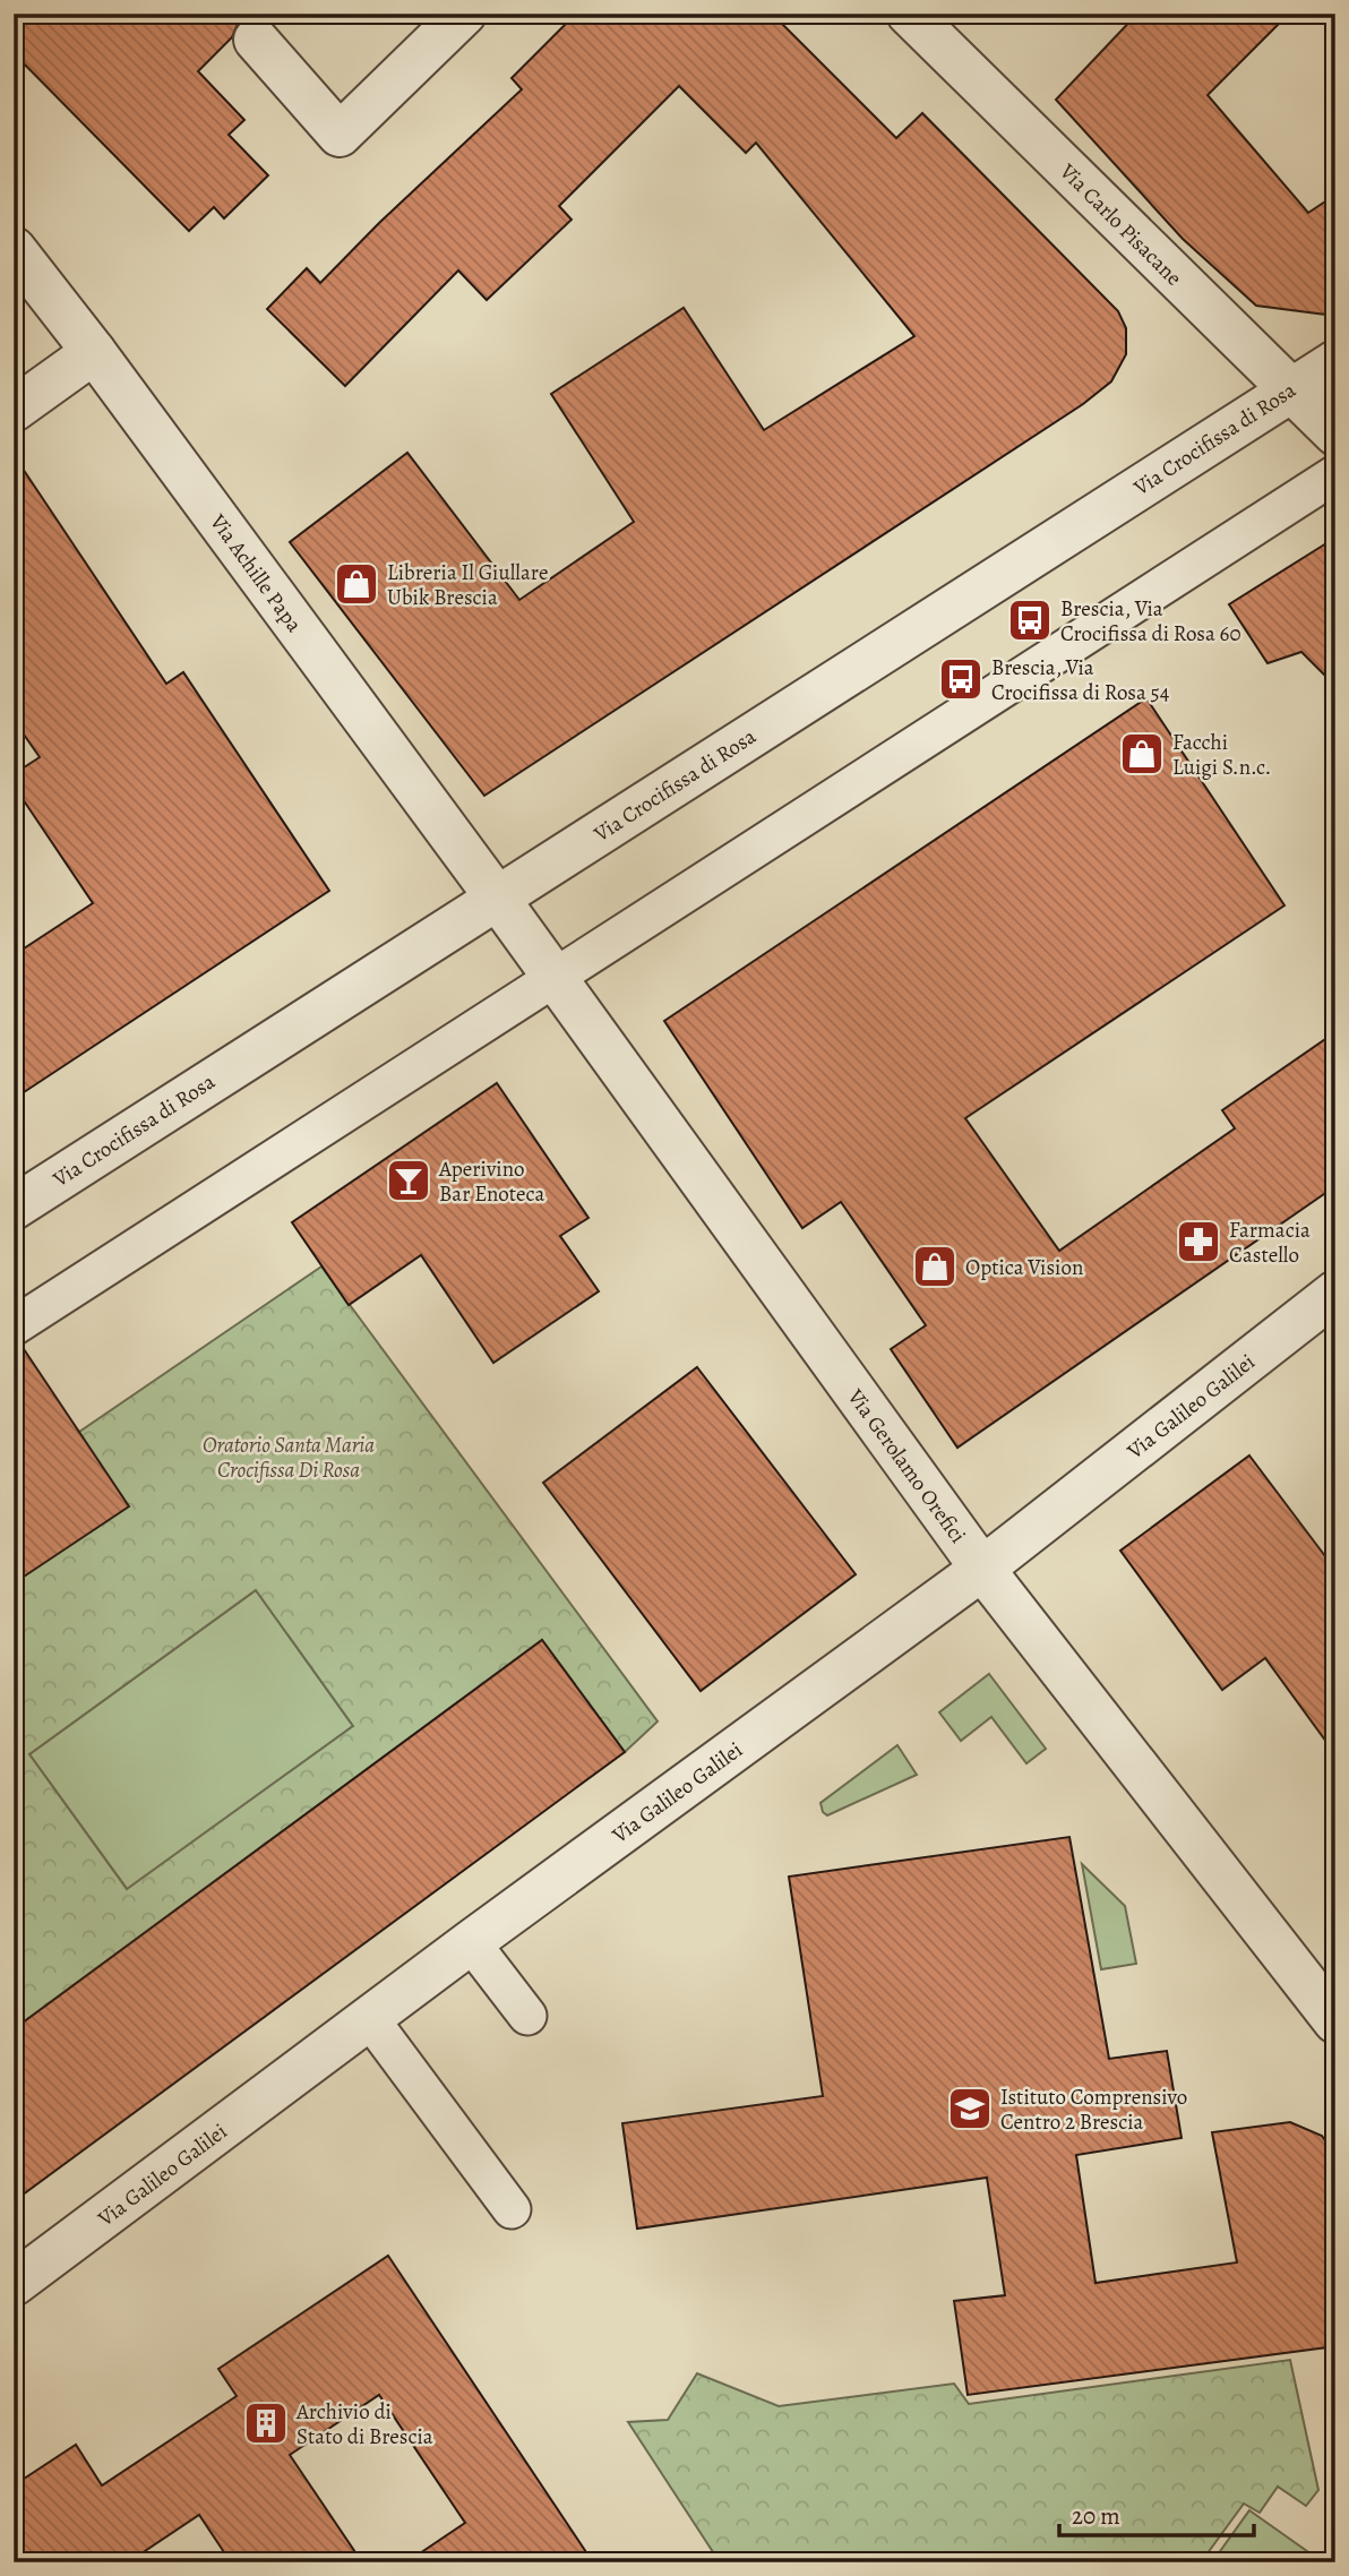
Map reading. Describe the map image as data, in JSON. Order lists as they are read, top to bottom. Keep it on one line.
{"streets":{"street":["Via Carlo Pisacane","Via Crocifissa di Rosa","Via Achille Papa","Via Galileo Galilei","Via Gerolamo Orefici"]},"crossings":[["Via Carlo Pisacane","Via Crocifissa di Rosa"],["Via Crocifissa di Rosa","Via Achille Papa"],["Via Crocifissa di Rosa","Via Gerolamo Orefici"],["Via Achille Papa","Via Gerolamo Orefici"],["Via Galileo Galilei","Via Gerolamo Orefici"]],"parks":["Oratorio Santa Maria Crocifissa Di Rosa"],"places":{"shop":["Libreria Il Giullare Ubik Brescia","Facchi Luigi S.n.c.","Optica Vision"],"bus stop":["Brescia, Via Crocifissa di Rosa 60","Brescia, Via Crocifissa di Rosa 54"],"bar":["Aperivino Bar Enoteca"],"pharmacy":["Farmacia Castello"],"school or university":["Istituto Comprensivo Centro 2 Brescia"],"building":["Archivio di Stato di Brescia"]},"scale_bar":"20 m"}
